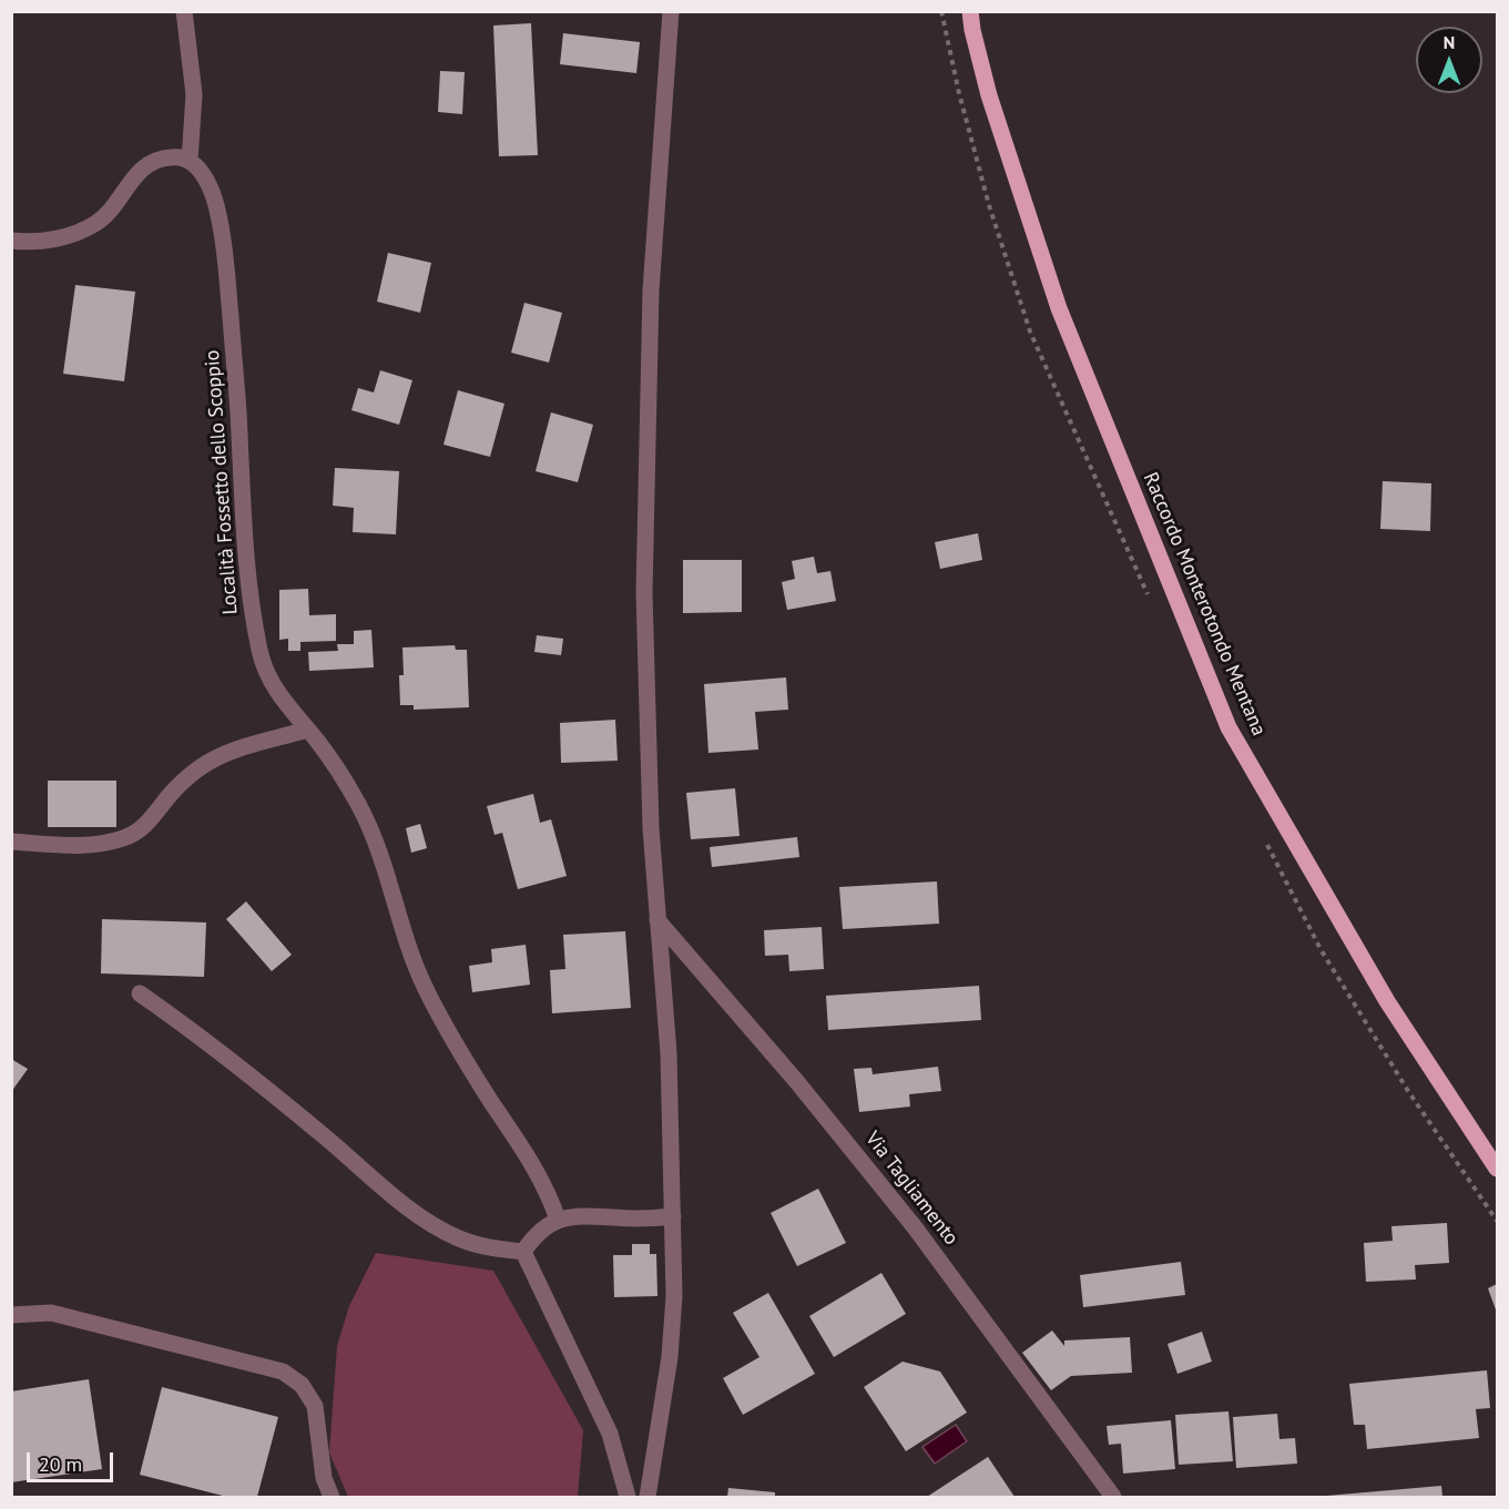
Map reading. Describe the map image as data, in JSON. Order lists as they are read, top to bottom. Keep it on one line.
{"streets":{"main road":["Raccordo Monterotondo Mentana"],"street":["Località Fossetto dello Scoppio","Via Tagliamento"]},"scale_bar":"20 m","north":"top"}
